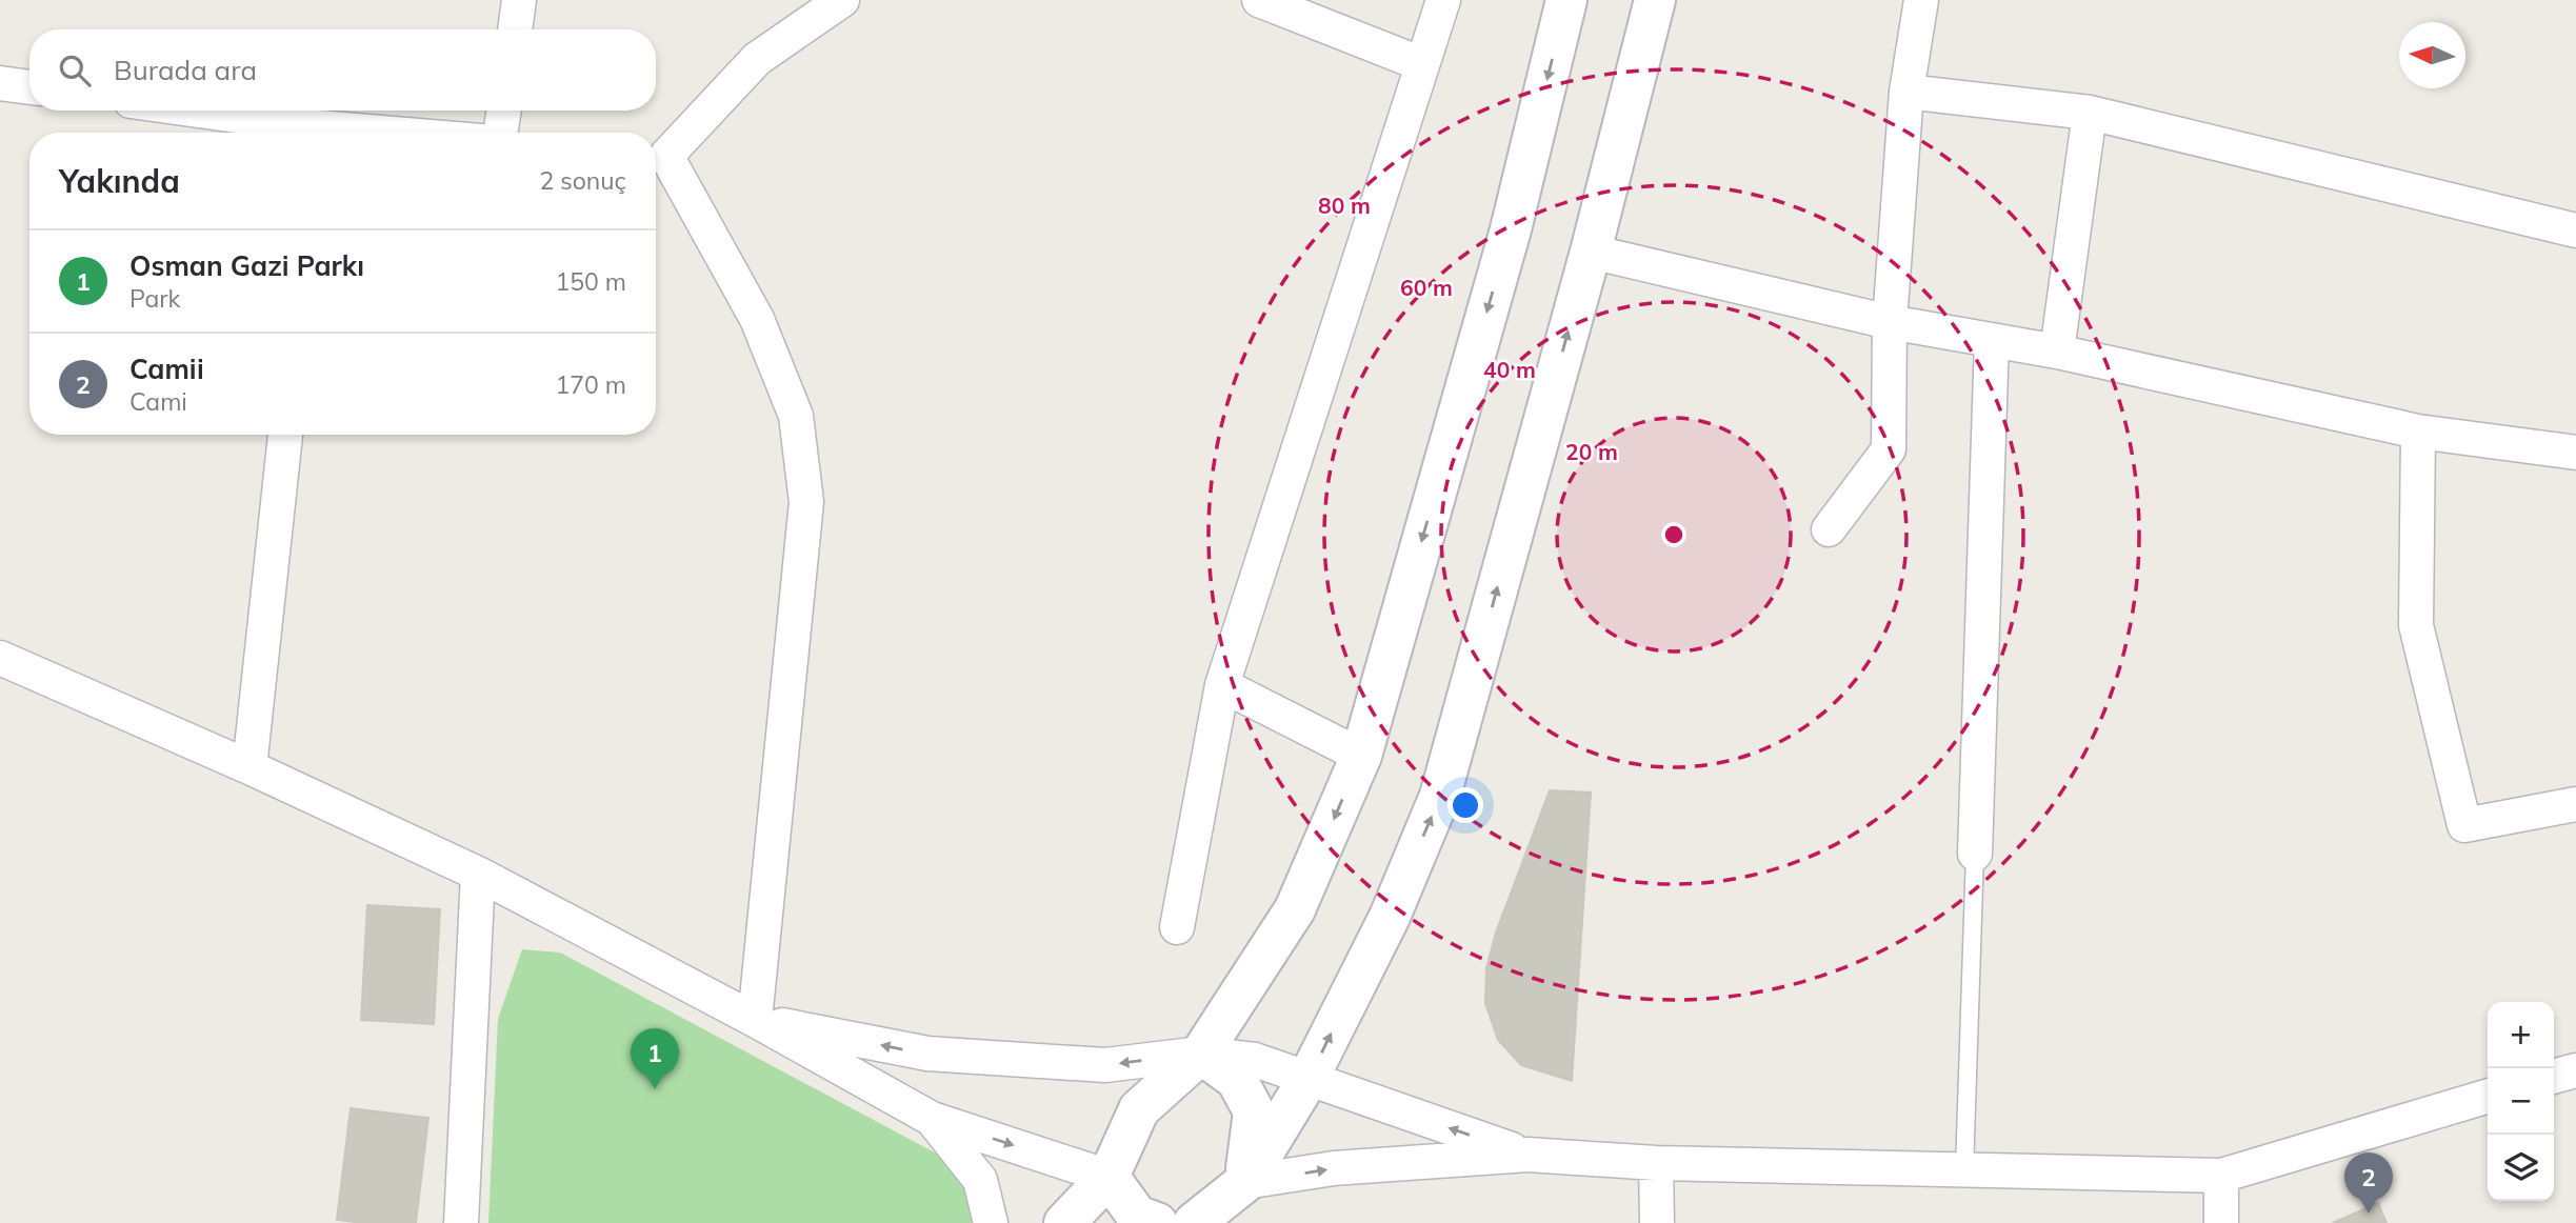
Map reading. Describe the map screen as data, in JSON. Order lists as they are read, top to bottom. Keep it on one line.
{"north":"left","page":{"search":"Burada ara","heading":["Yakında","2 sonuç"],"list":[{"mark":"1","name":"Osman Gazi Parkı","note":"Park","value":"150 m"},{"mark":"2","name":"Camii","note":"Cami","value":"170 m"}],"map_buttons":["+","−"],"pins":["1","2"]},"rings":["80 m","60 m","40 m","20 m"]}
